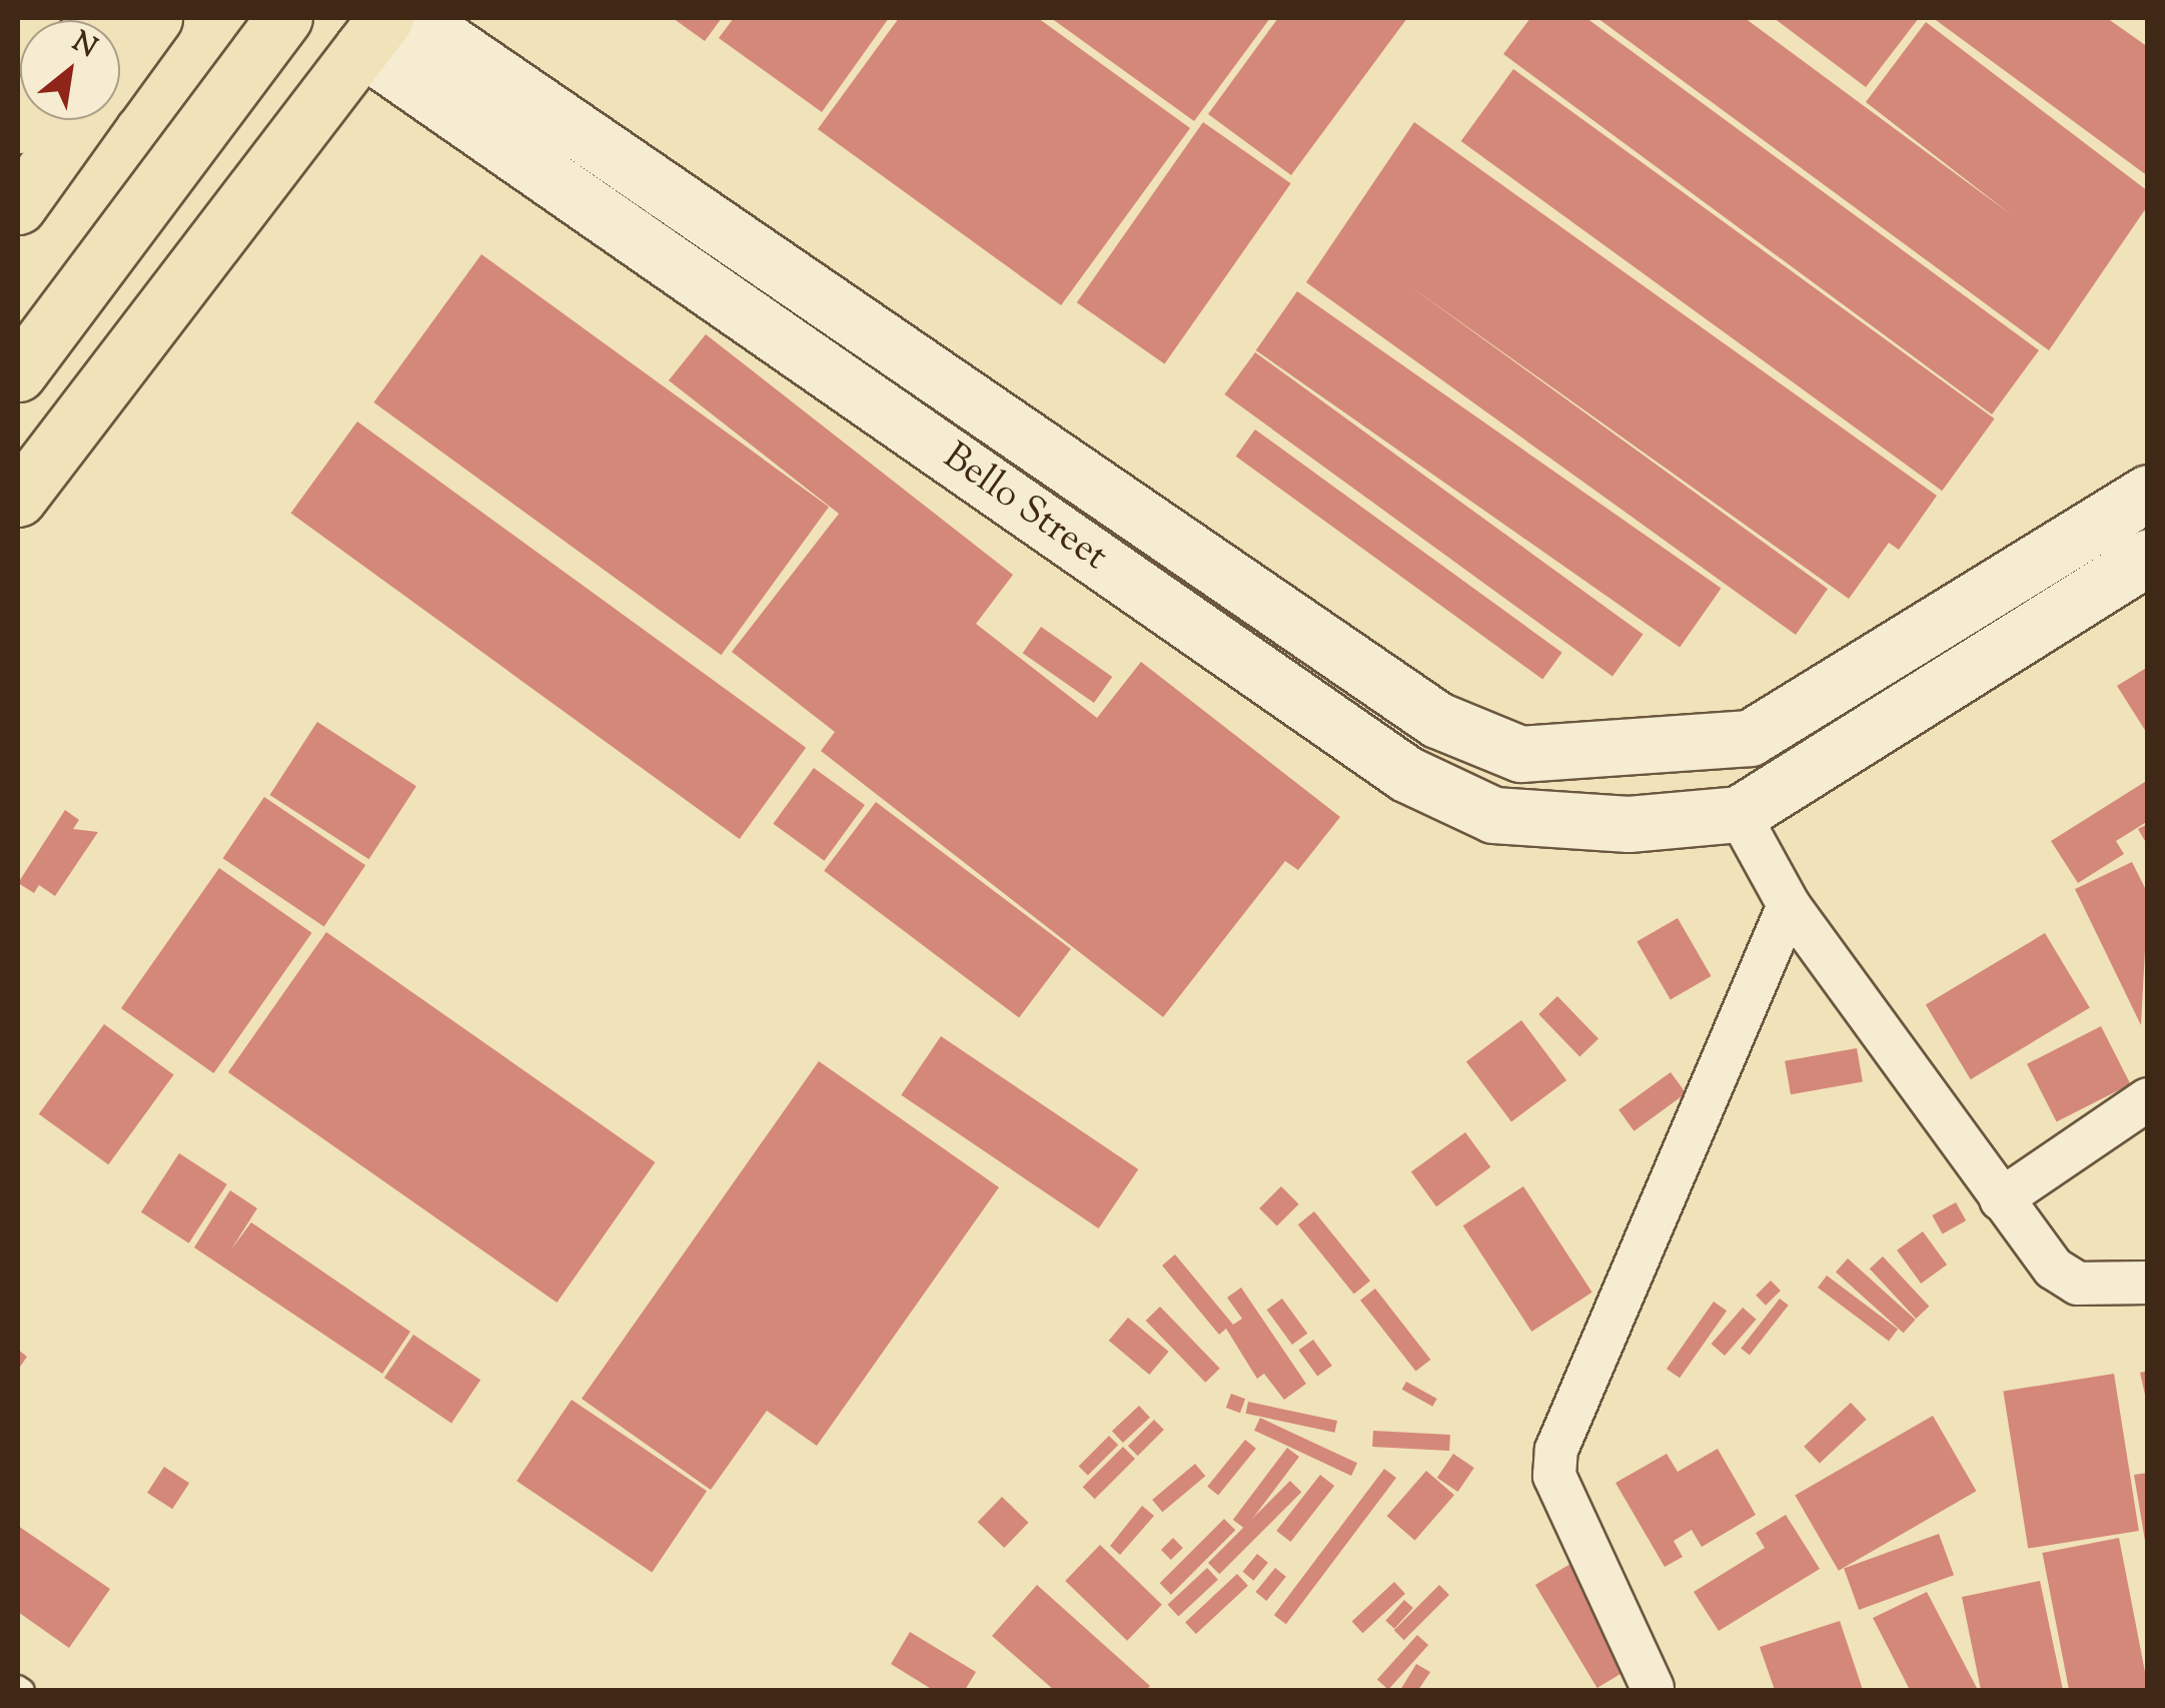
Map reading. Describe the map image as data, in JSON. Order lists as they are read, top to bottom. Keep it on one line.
{"streets":{"street":["Bello Street"]},"north":"top right"}
